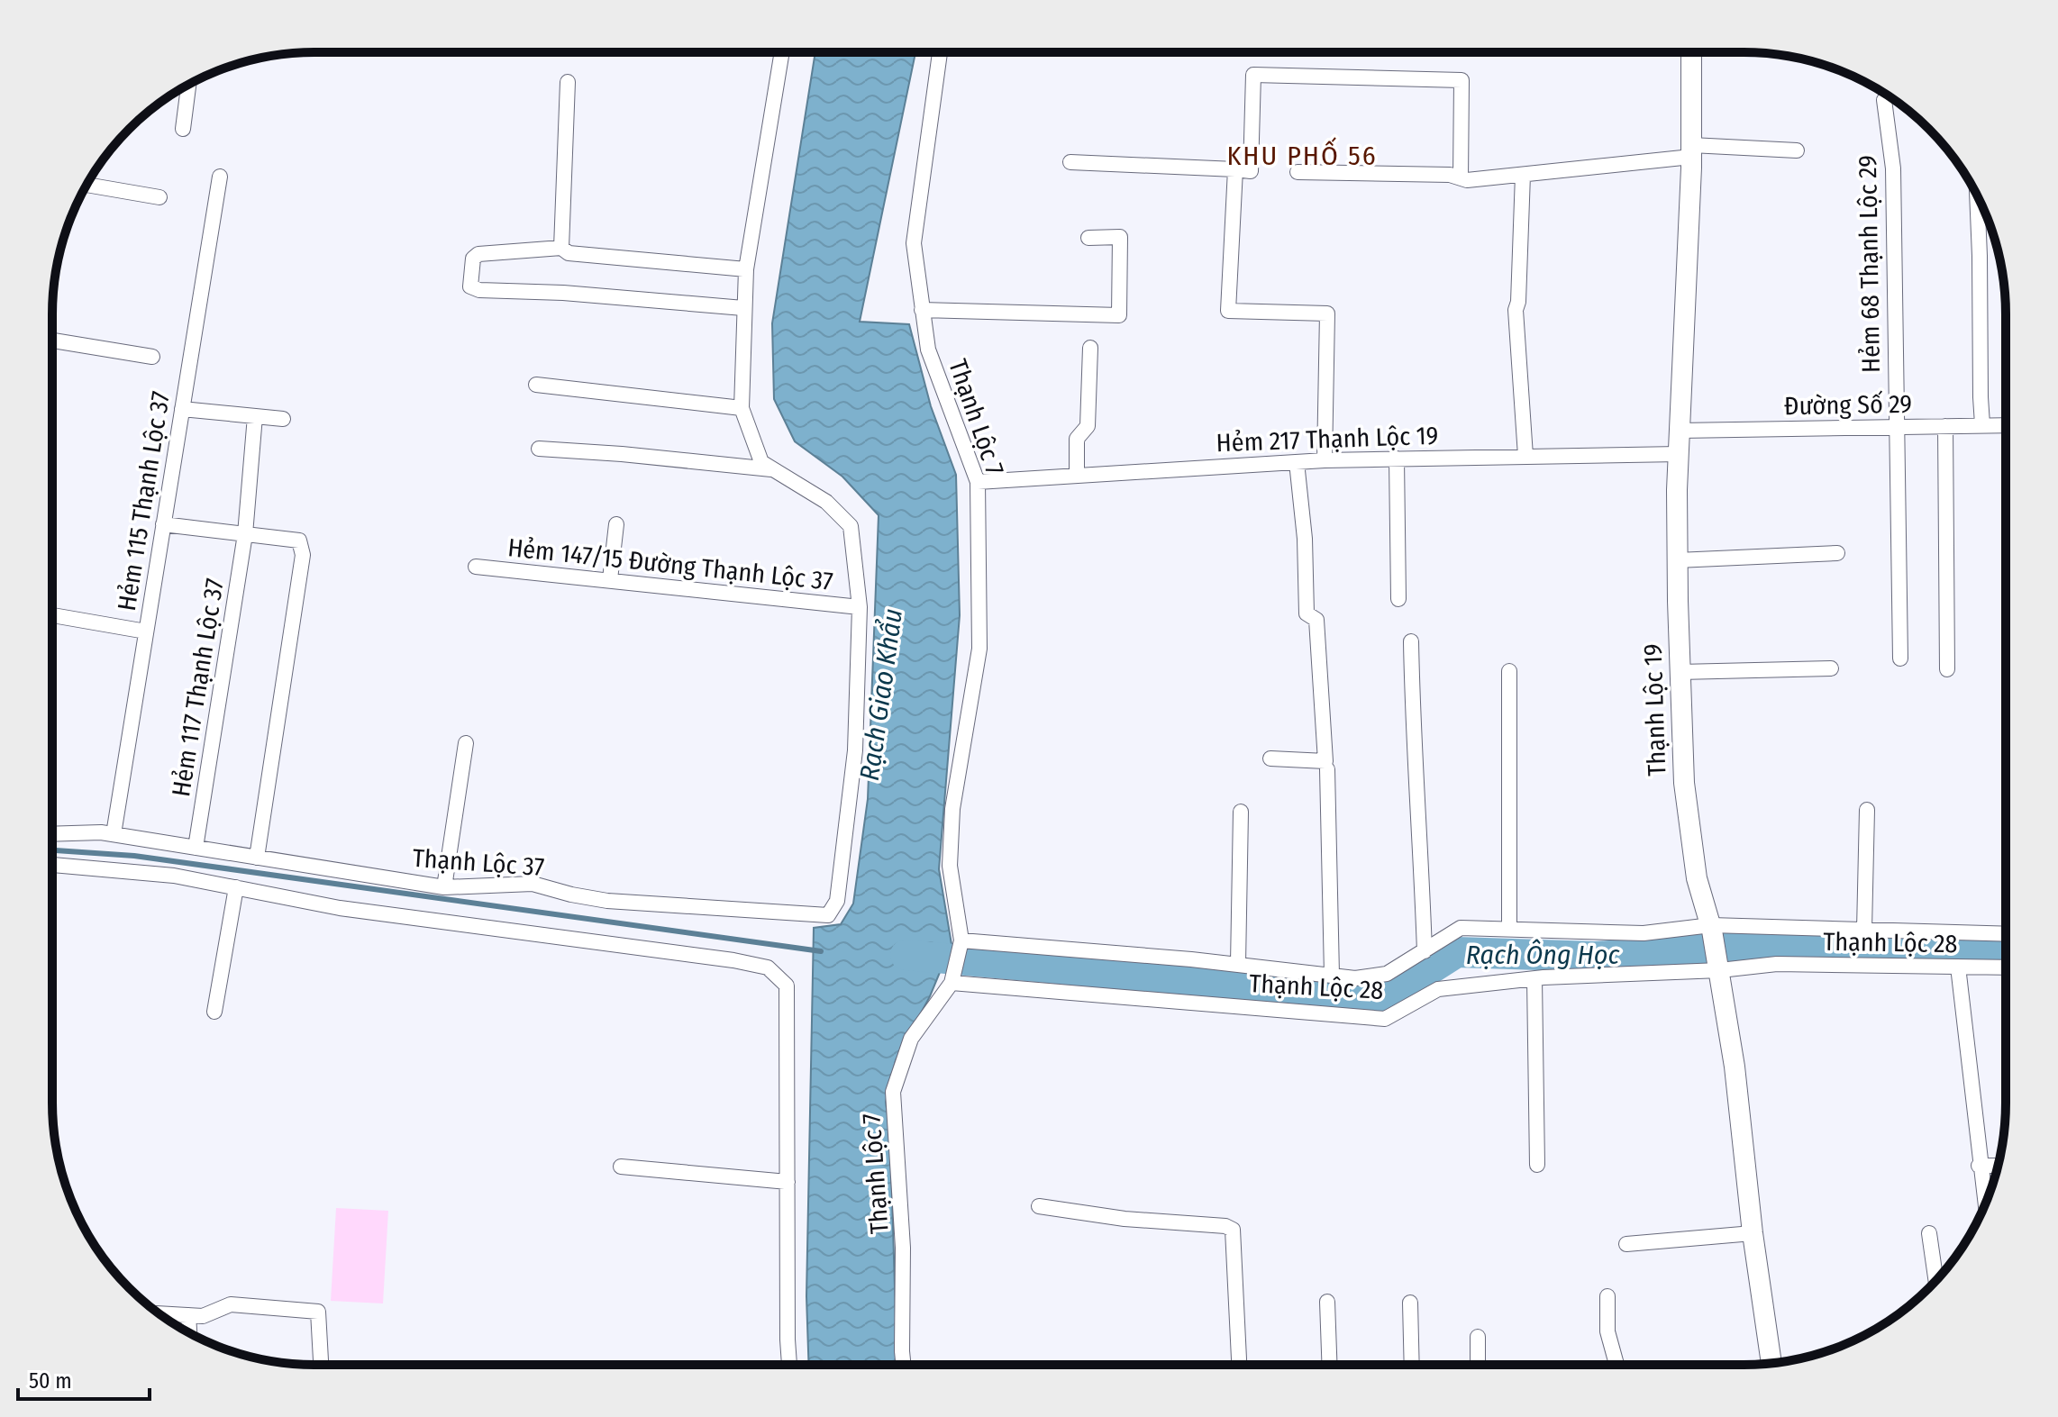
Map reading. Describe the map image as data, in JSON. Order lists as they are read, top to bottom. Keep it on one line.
{"streets":{"street":["Hẻm 68 Thạnh Lộc 29","Đường Số 29","Thạnh Lộc 7","Hẻm 217 Thạnh Lộc 19","Hẻm 115 Thạnh Lộc 37","Hẻm 147/15 Đường Thạnh Lộc 37","Hẻm 117 Thạnh Lộc 37","Thạnh Lộc 19","Thạnh Lộc 37","Thạnh Lộc 28"]},"crossings":[["Hẻm 68 Thạnh Lộc 29","Đường Số 29"],["Đường Số 29","Thạnh Lộc 19"],["Thạnh Lộc 7","Hẻm 217 Thạnh Lộc 19"],["Thạnh Lộc 7","Thạnh Lộc 28"],["Hẻm 217 Thạnh Lộc 19","Thạnh Lộc 19"],["Hẻm 115 Thạnh Lộc 37","Thạnh Lộc 37"],["Hẻm 147/15 Đường Thạnh Lộc 37","Thạnh Lộc 37"],["Hẻm 117 Thạnh Lộc 37","Thạnh Lộc 37"],["Thạnh Lộc 19","Thạnh Lộc 28"]],"districts":["KHU PHỐ 56"],"water":["Rạch Giao Khẩu","Rạch Ông Học"],"scale_bar":"50 m"}
